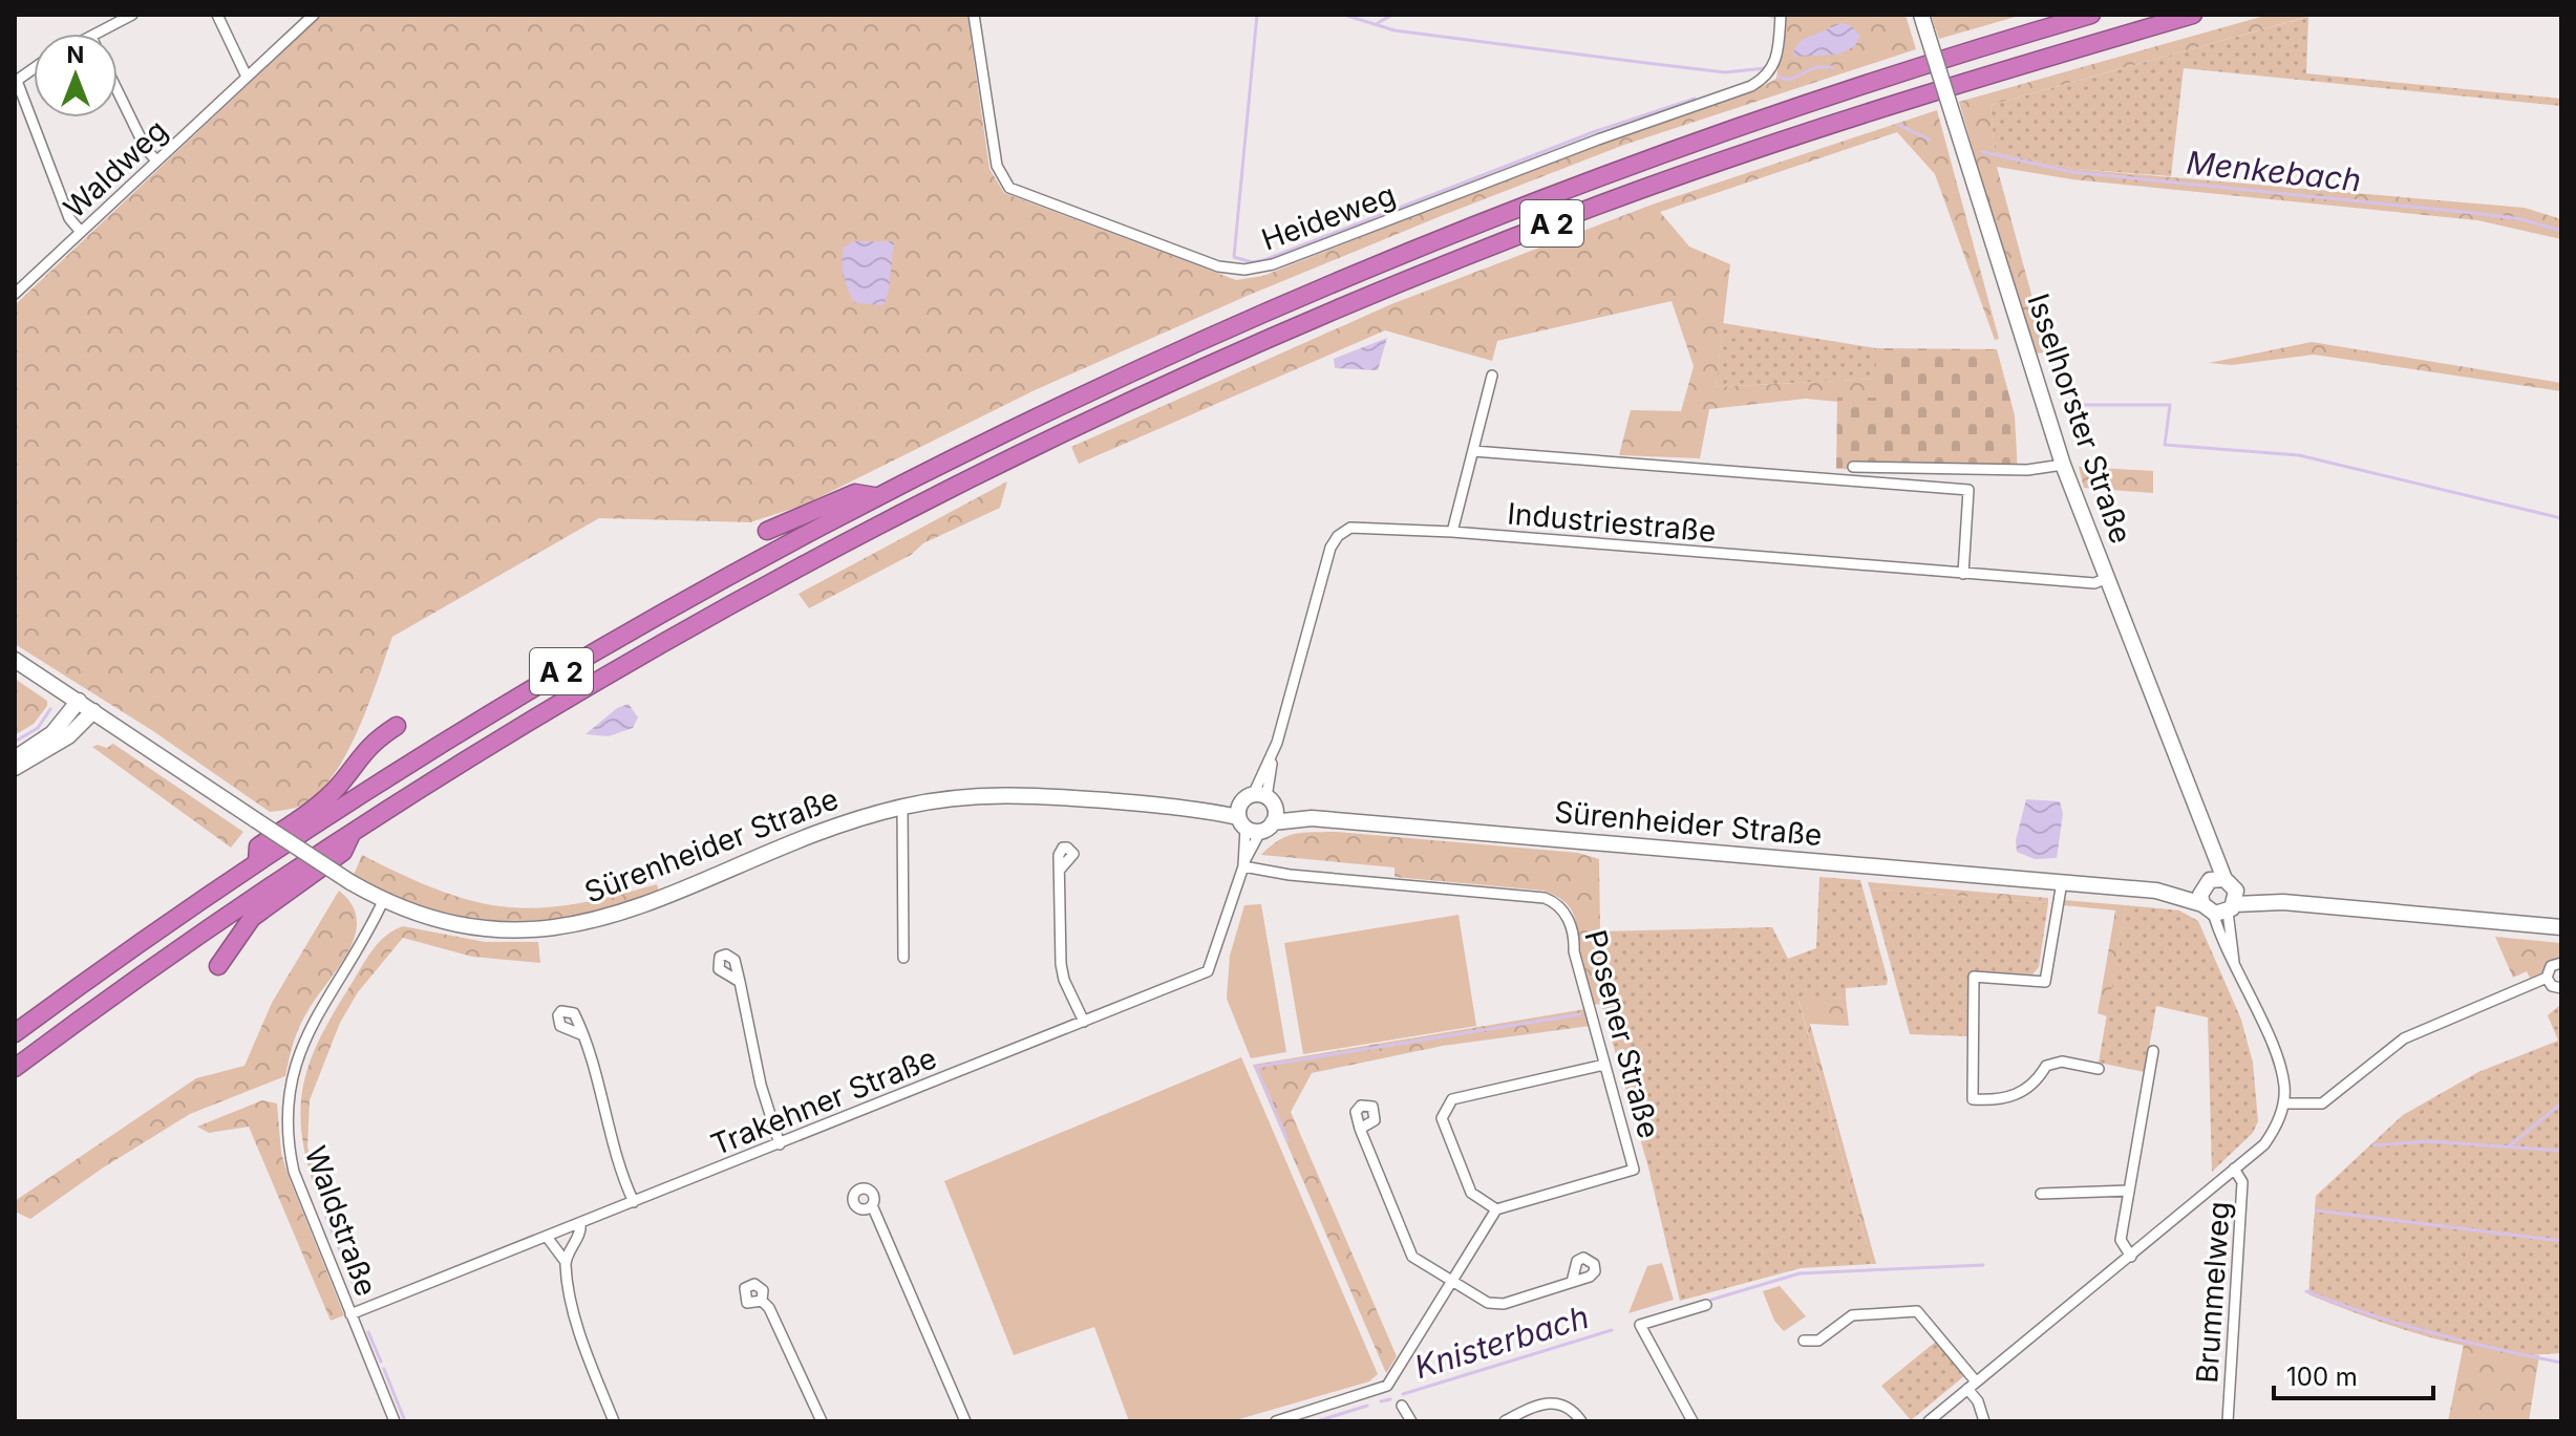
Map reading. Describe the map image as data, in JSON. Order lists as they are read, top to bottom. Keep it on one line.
{"streets":{"highway":["A 2"],"main road":["Isselhorster Straße","Sürenheider Straße"],"street":["Waldweg","Heideweg","Industriestraße","Posener Straße","Trakehner Straße","Waldstraße","Brummelweg"]},"crossings":[["Isselhorster Straße","Industriestraße"],["Isselhorster Straße","Sürenheider Straße"],["Industriestraße","Sürenheider Straße"],["Industriestraße","Trakehner Straße"],["Sürenheider Straße","Trakehner Straße"],["Sürenheider Straße","Waldstraße"],["Posener Straße","Trakehner Straße"],["Trakehner Straße","Waldstraße"]],"water":["Menkebach","Knisterbach"],"scale_bar":"100 m","north":"top"}
